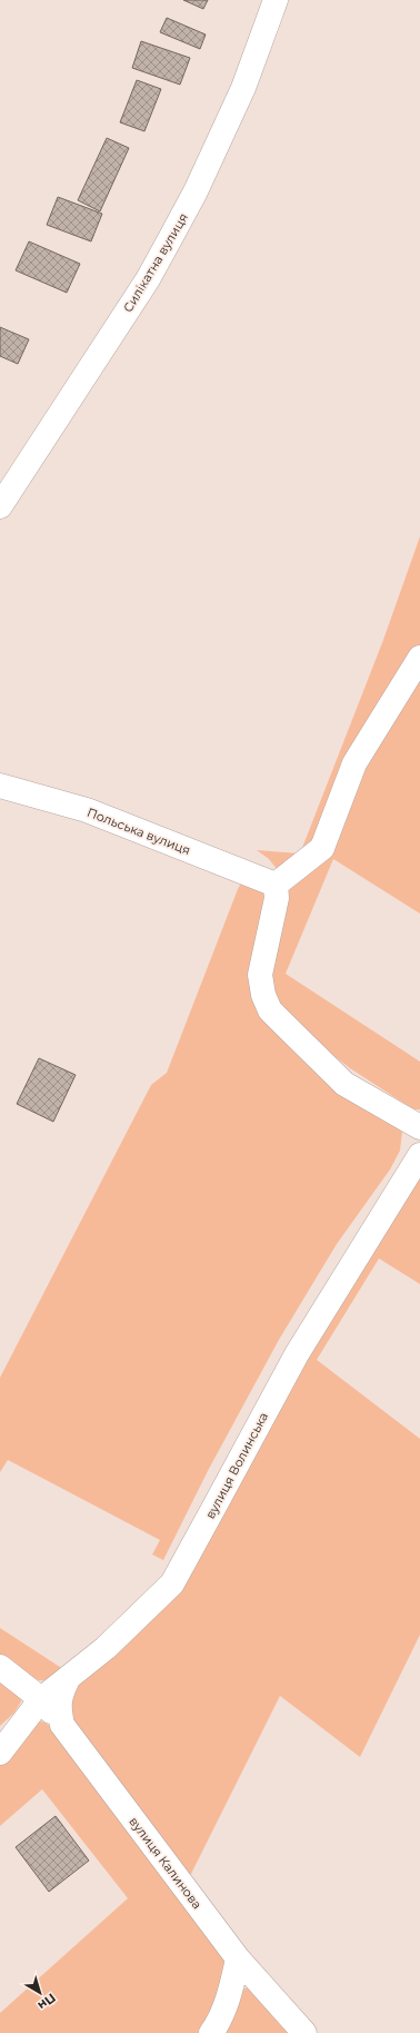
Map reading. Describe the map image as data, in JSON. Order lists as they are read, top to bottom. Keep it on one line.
{"streets":{"street":["Силікатна вулиця","Польська вулиця","вулиця Волинська","вулиця Калинова"]},"crossings":[["вулиця Волинська","вулиця Калинова"]],"north":"bottom right"}
